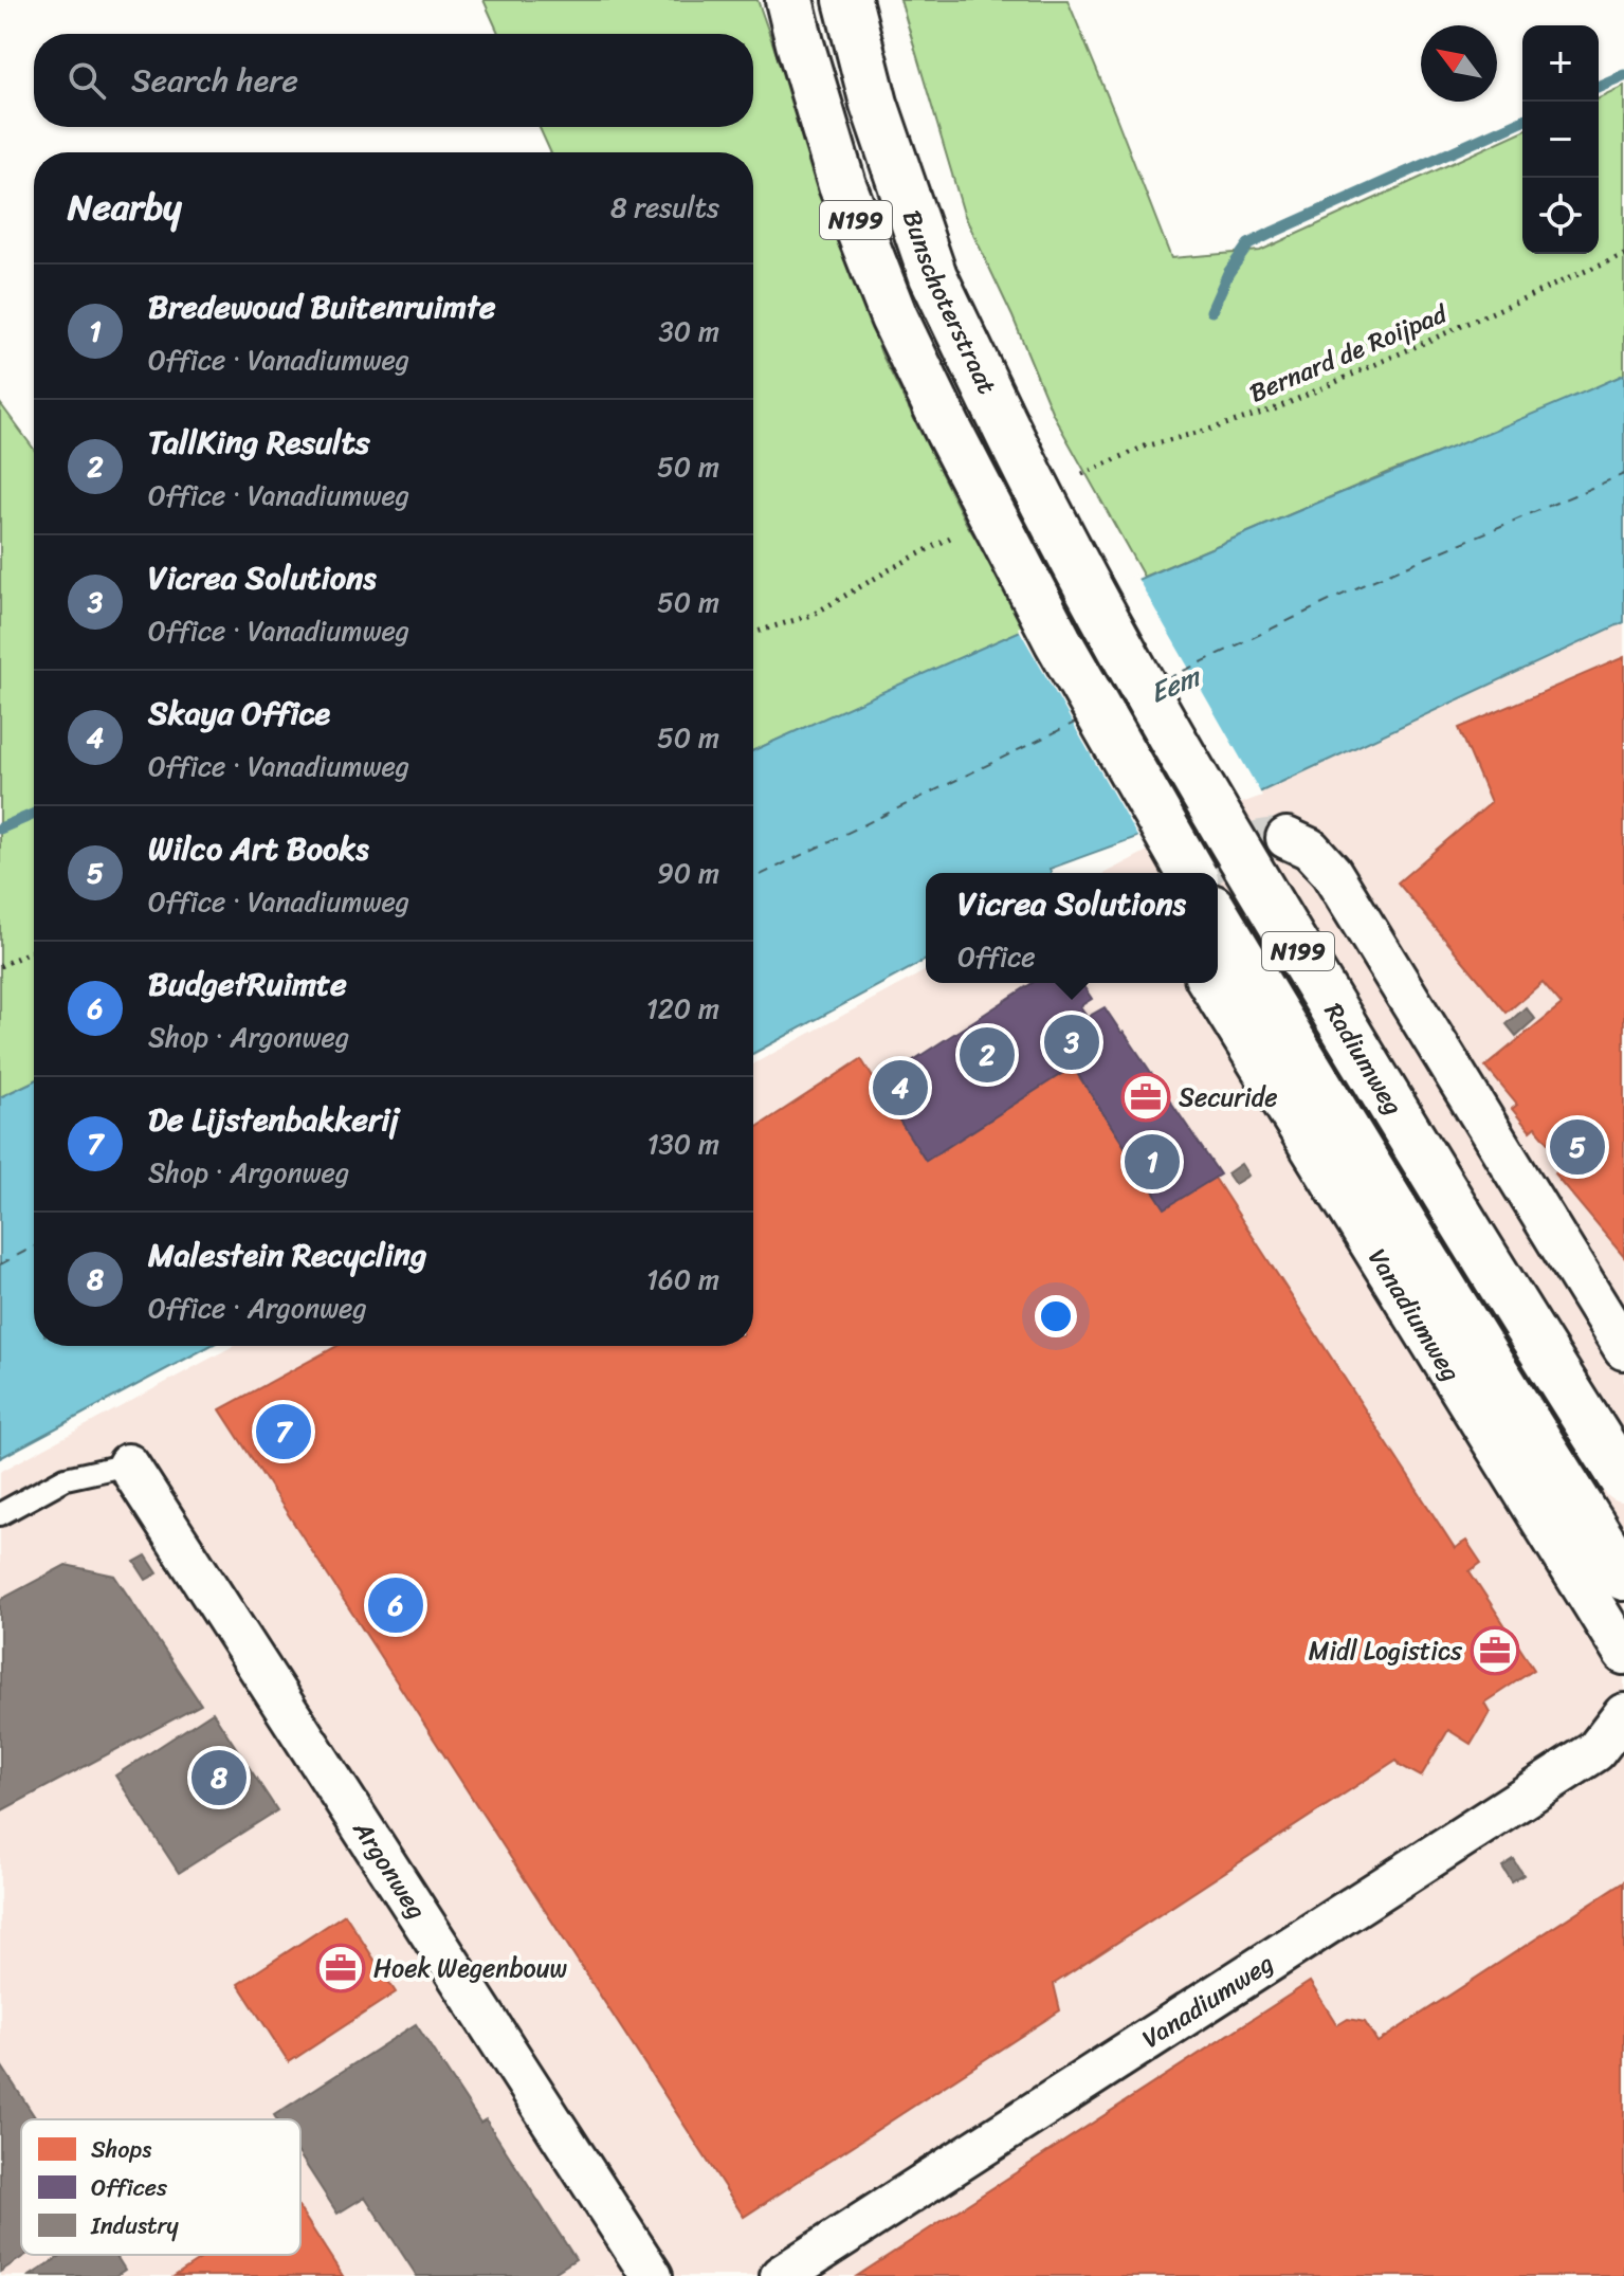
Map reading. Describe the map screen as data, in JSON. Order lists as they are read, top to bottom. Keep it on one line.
{"streets":{"main road":["N199","Bunschoterstraat","Radiumweg"],"street":["Vanadiumweg","Argonweg"],"path":["Bernard de Roijpad"]},"crossings":[["Bunschoterstraat","Radiumweg"]],"water":["Eem"],"places":{"office":["Securide","Midl Logistics","Hoek Wegenbouw"]},"legend":["Shops","Offices","Industry"],"north":"top left","page":{"map_buttons":["+","−"],"search":"Search here","heading":["Nearby","8 results"],"list":[{"mark":"1","name":"Bredewoud Buitenruimte","note":"Office · Vanadiumweg","value":"30 m"},{"mark":"2","name":"TallKing Results","note":"Office · Vanadiumweg","value":"50 m"},{"mark":"3","name":"Vicrea Solutions","note":"Office · Vanadiumweg","value":"50 m"},{"mark":"4","name":"Skaya Office","note":"Office · Vanadiumweg","value":"50 m"},{"mark":"5","name":"Wilco Art Books","note":"Office · Vanadiumweg","value":"90 m"},{"mark":"6","name":"BudgetRuimte","note":"Shop · Argonweg","value":"120 m"},{"mark":"7","name":"De Lijstenbakkerij","note":"Shop · Argonweg","value":"130 m"},{"mark":"8","name":"Malestein Recycling","note":"Office · Argonweg","value":"160 m"}],"popup":["Vicrea Solutions","Office"],"pins":["3","2","4","5","1","7","6","8"]}}
